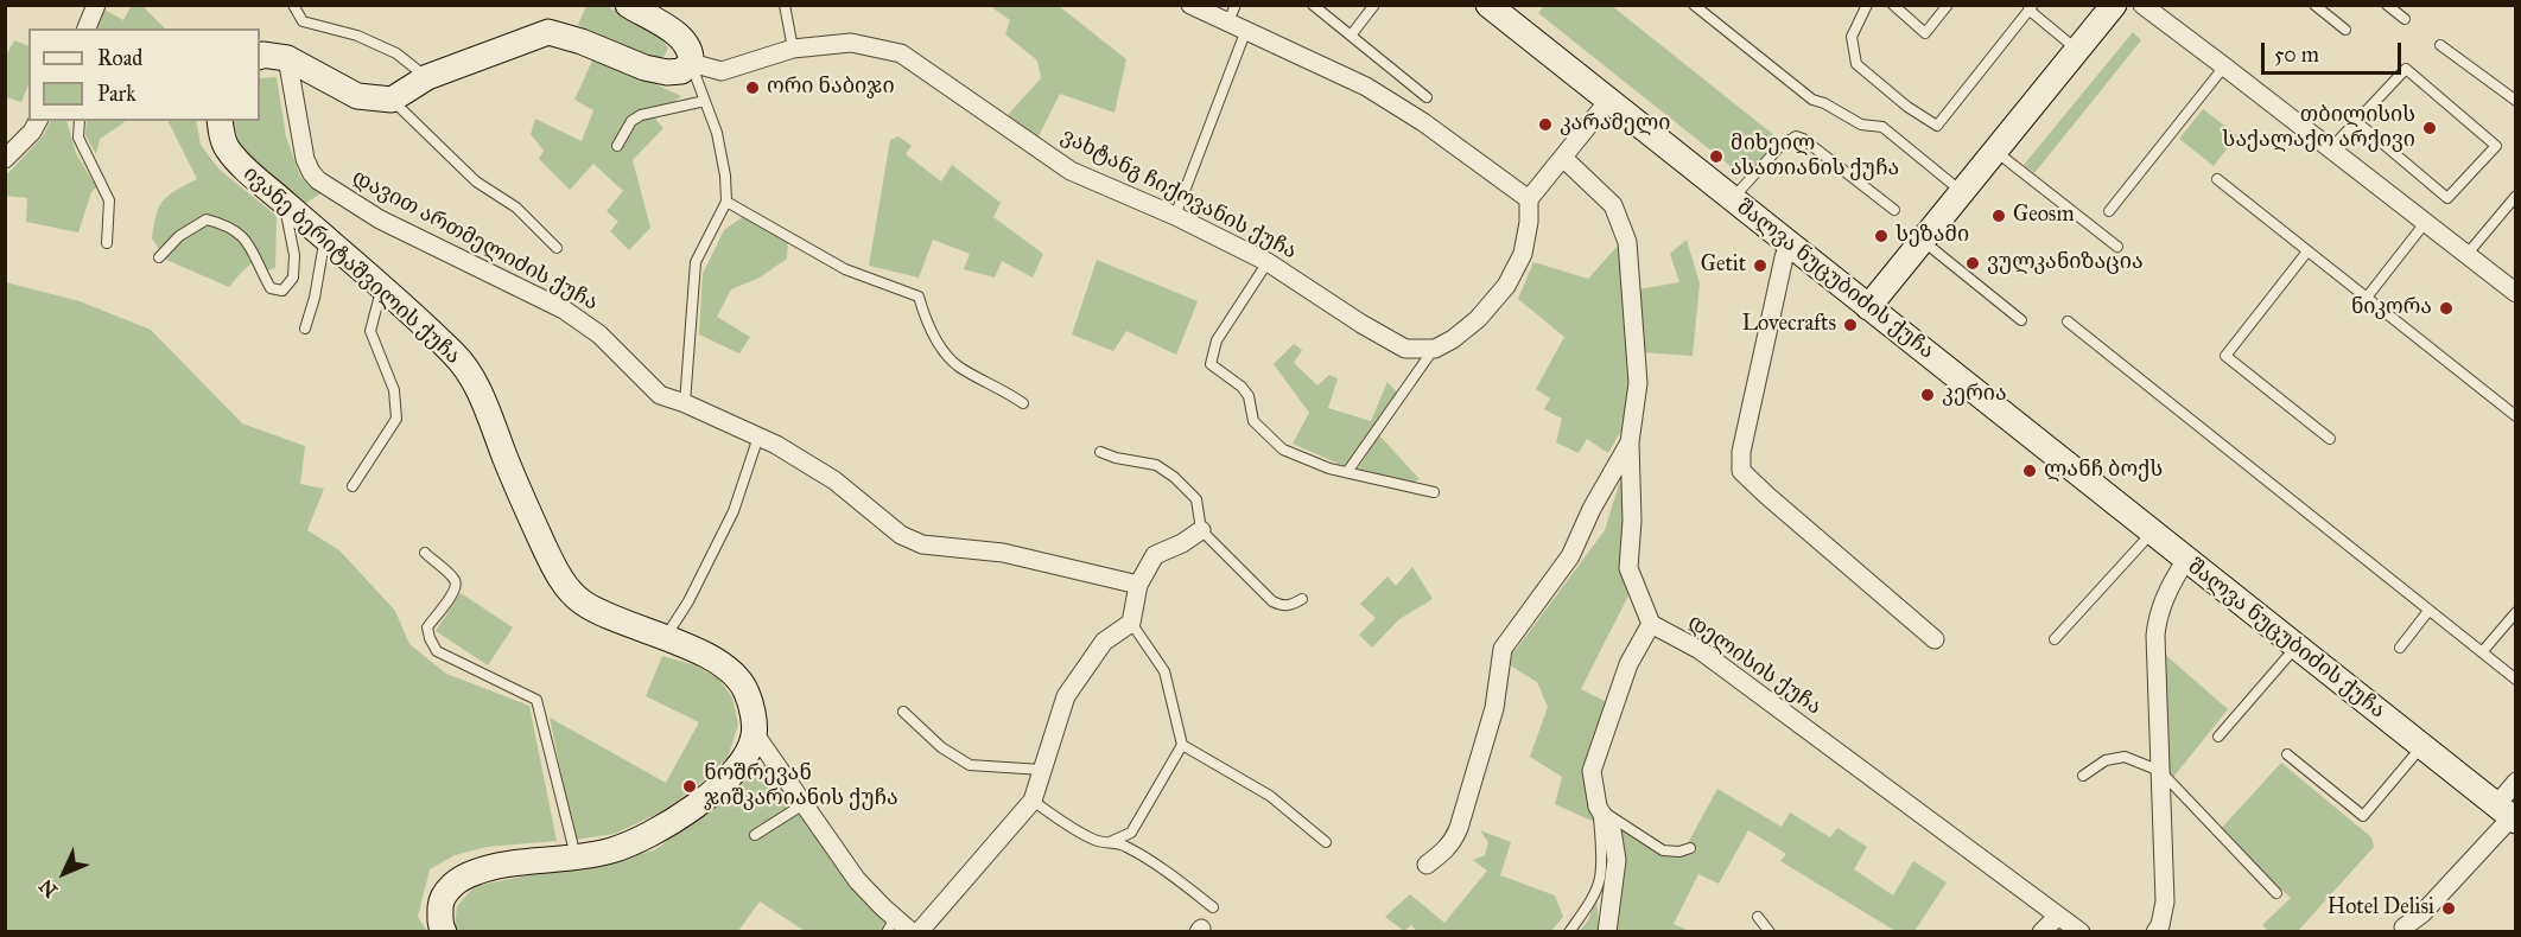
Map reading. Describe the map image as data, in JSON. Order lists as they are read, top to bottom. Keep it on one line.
{"streets":{"main road":["ივანე ბერიტაშვილის ქუჩა","შალვა ნუცუბიძის ქუჩა"],"street":["ვახტანგ ჩიქოვანის ქუჩა","დავით ართმელიძის ქუჩა","დელისის ქუჩა"]},"places":["ორი ნაბიჯი","კარამელი","თბილისის საქალაქო არქივი","მიხეილ ასათიანის ქუჩა","Geosm","სეზამი","ვულკანიზაცია","Getit","ნიკორა","Lovecrafts","კერია","ლანჩ ბოქს","ნოშრევან ჯიშკარიანის ქუჩა","Hotel Delisi"],"legend":["Road","Park"],"scale_bar":"50 m","north":"bottom left"}
